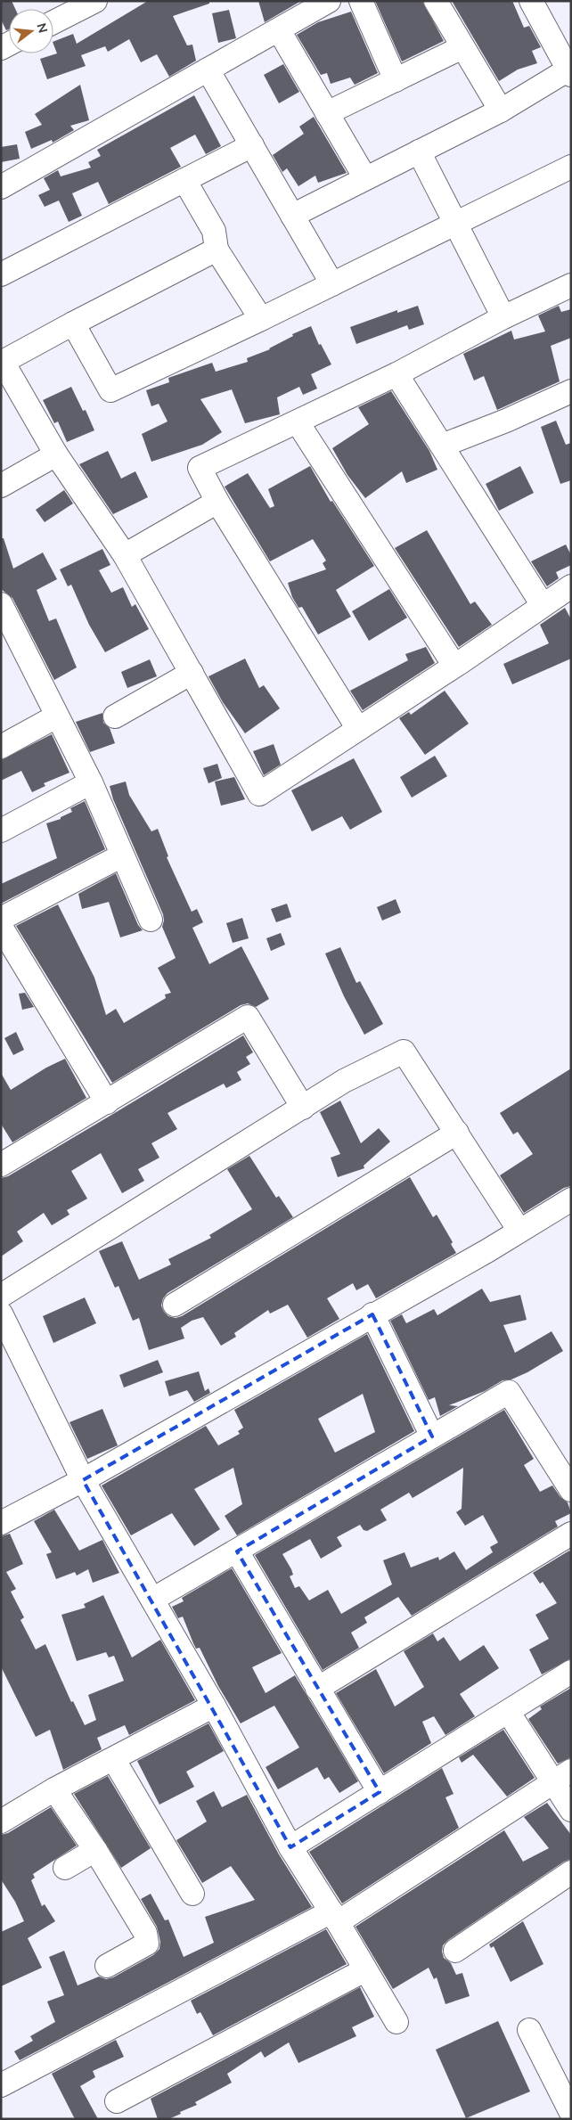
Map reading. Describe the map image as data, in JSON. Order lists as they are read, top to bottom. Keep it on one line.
{"north":"right"}
